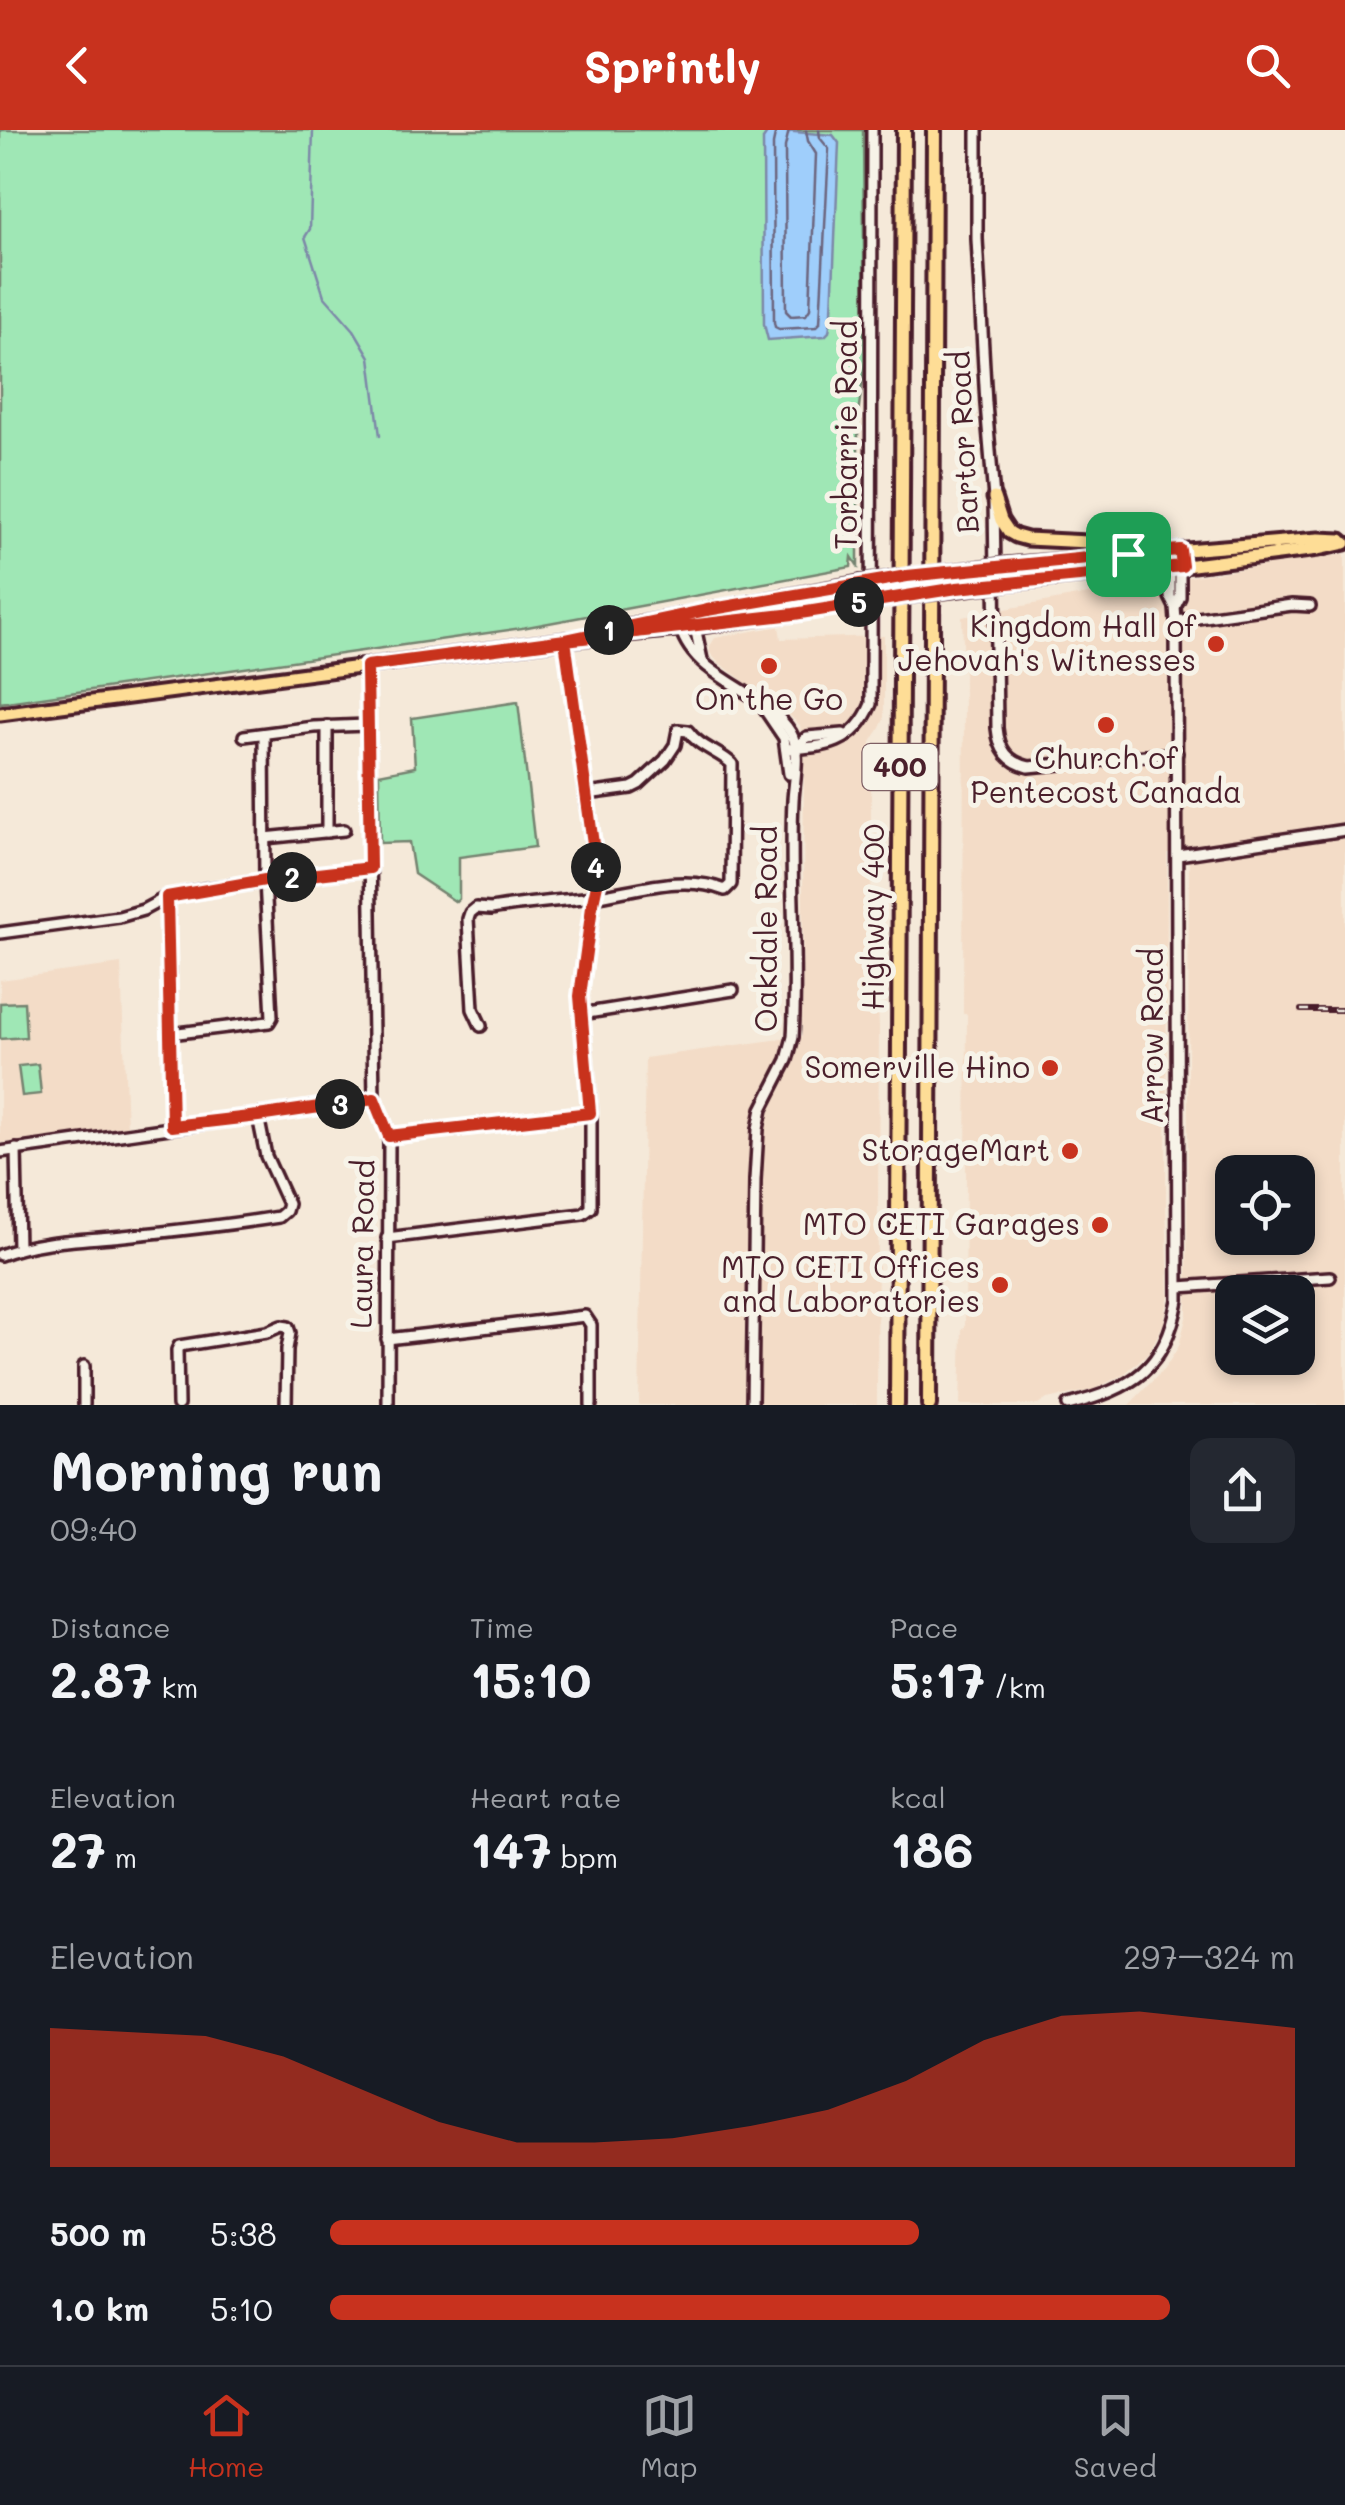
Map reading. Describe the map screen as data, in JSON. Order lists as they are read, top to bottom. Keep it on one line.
{"streets":{"highway":["400","Highway 400"],"street":["Torbarrie Road","Bartor Road","Oakdale Road","Arrow Road","Laura Road"]},"crossings":[["Torbarrie Road","Oakdale Road"],["Bartor Road","Arrow Road"]],"places":["Kingdom Hall of Jehovah's Witnesses","On the Go","Church of Pentecost Canada","Somerville Hino","StorageMart","MTO CETI Garages","MTO CETI Offices and Laboratories"],"page":{"header":"Sprintly","pins":["5","1","4","2","3"],"heading":["Morning run","09:40"],"stats":[["Distance","2.87 km"],["Time","15:10"],["Pace","5:17 /km"],["Elevation","27 m"],["Heart rate","147 bpm"],["kcal","186"]],"chart":["Elevation","297–324 m"],"list":[{"name":"500 m","note":"5:38"},{"name":"1.0 km","note":"5:10"}],"tabs":["Home","Map","Saved"]}}
